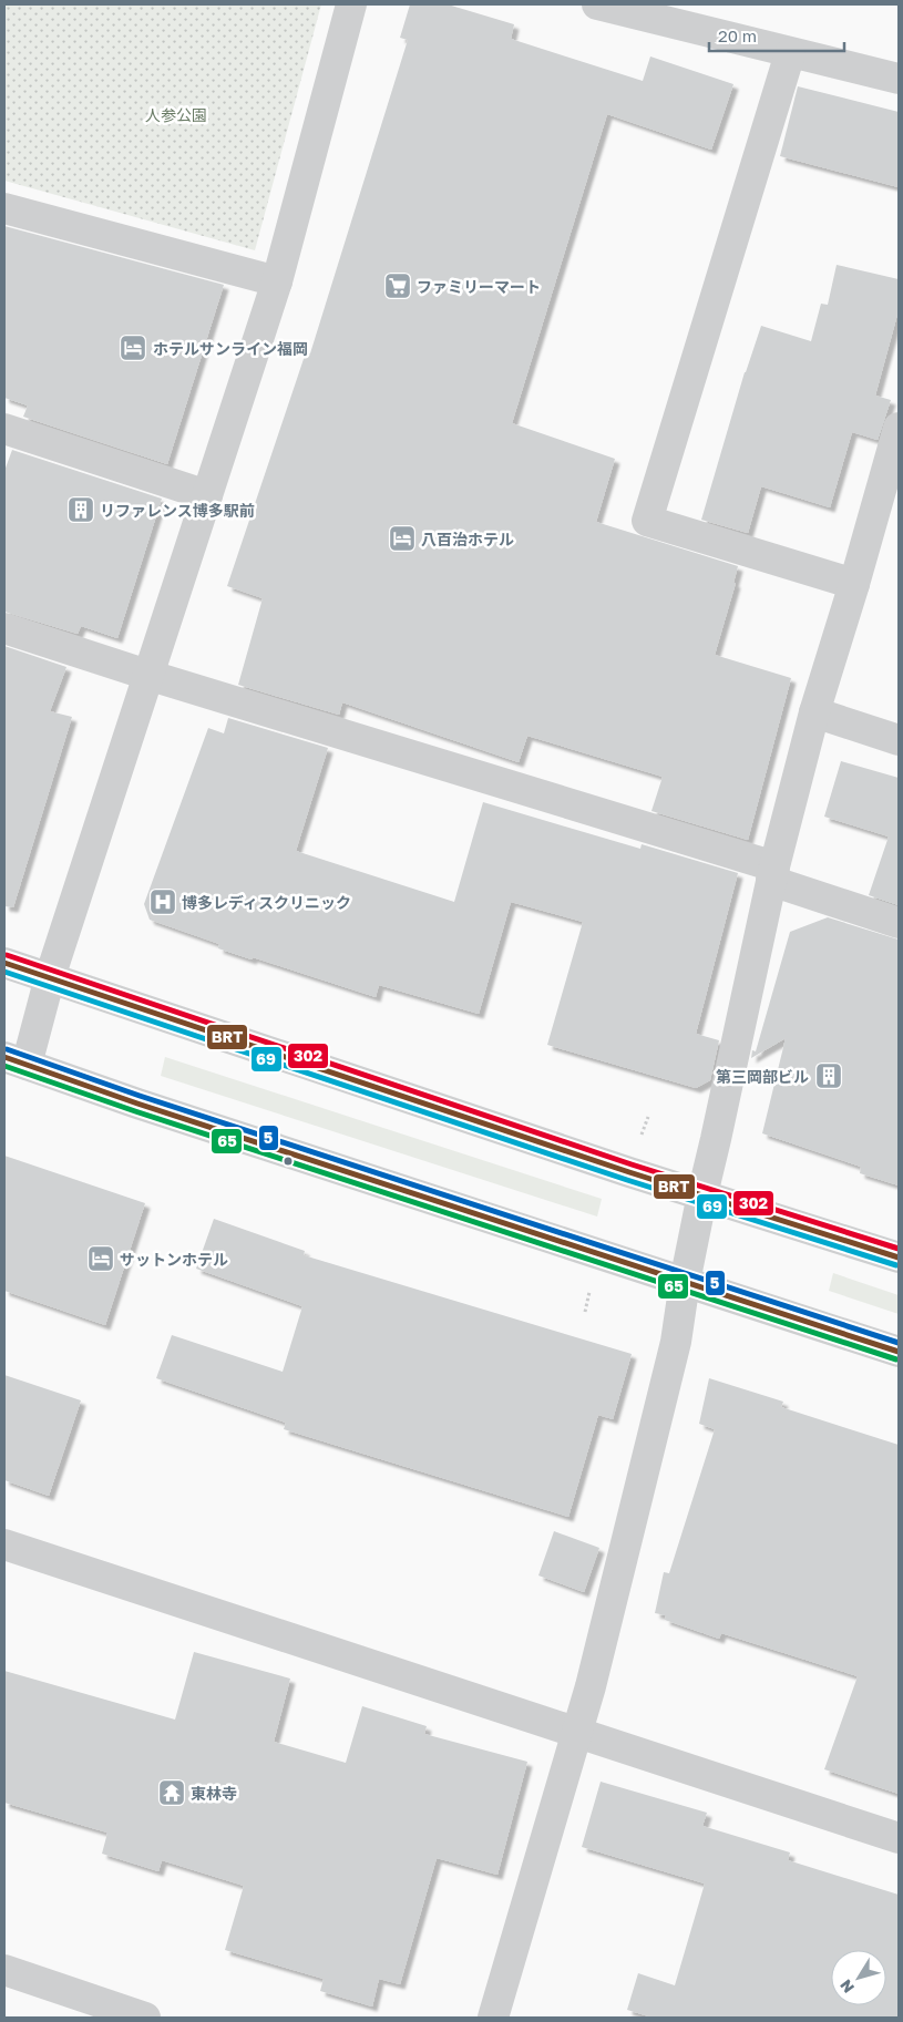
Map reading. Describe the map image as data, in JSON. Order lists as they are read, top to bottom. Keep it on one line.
{"parks":["人参公園"],"places":{"supermarket":["ファミリーマート"],"hotel":["ホテルサンライン福岡","八百治ホテル","サットンホテル"],"building":["リファレンス博多駅前","第三岡部ビル"],"hospital":["博多レディスクリニック"],"temple":["東林寺"]},"lines":["transit line 302","transit line BRT","transit line 69","transit line 5","transit line 65"],"scale_bar":"20 m","north":"bottom left"}
